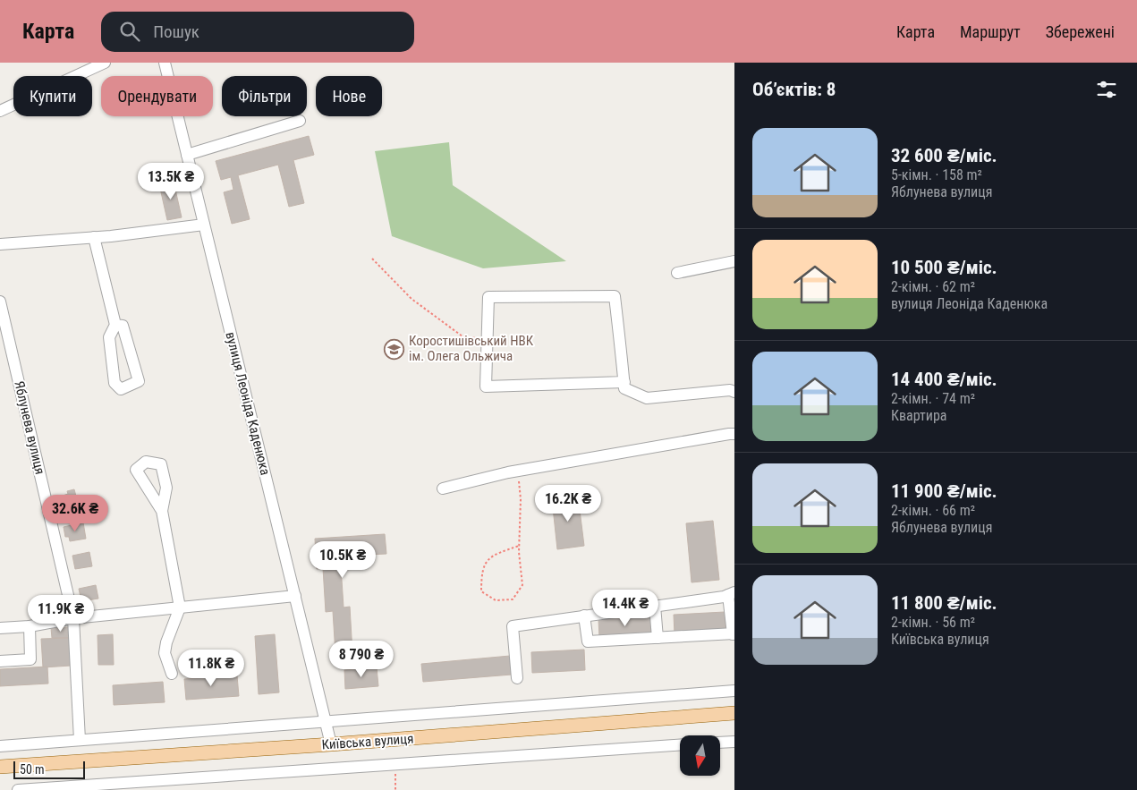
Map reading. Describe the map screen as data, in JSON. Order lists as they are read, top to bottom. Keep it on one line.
{"streets":{"main road":["Київська вулиця"],"street":["вулиця Леоніда Каденюка","Яблунева вулиця"]},"crossings":[["вулиця Леоніда Каденюка","Київська вулиця"]],"places":{"school or university":["Коростишівський НВК ім. Олега Ольжича"]},"scale_bar":"50 m","north":"bottom","page":{"header":"Карта","search":"Пошук","nav":["Карта","Маршрут","Збережені"],"heading":"Об’єктів: 8","chip":["Купити","Орендувати","Фільтри","Нове"],"list":[{"name":"32 600 ₴/міс.","note":"5-кімн. · 158 m² · Яблунева вулиця"},{"name":"10 500 ₴/міс.","note":"2-кімн. · 62 m² · вулиця Леоніда Каденюка"},{"name":"14 400 ₴/міс.","note":"2-кімн. · 74 m² · Квартира"},{"name":"11 900 ₴/міс.","note":"2-кімн. · 66 m² · Яблунева вулиця"},{"name":"11 800 ₴/міс.","note":"2-кімн. · 56 m² · Київська вулиця"}],"price":["13.5K ₴","16.2K ₴","32.6K ₴","10.5K ₴","14.4K ₴","11.9K ₴","8 790 ₴","11.8K ₴"],"scale":"50 m"}}
